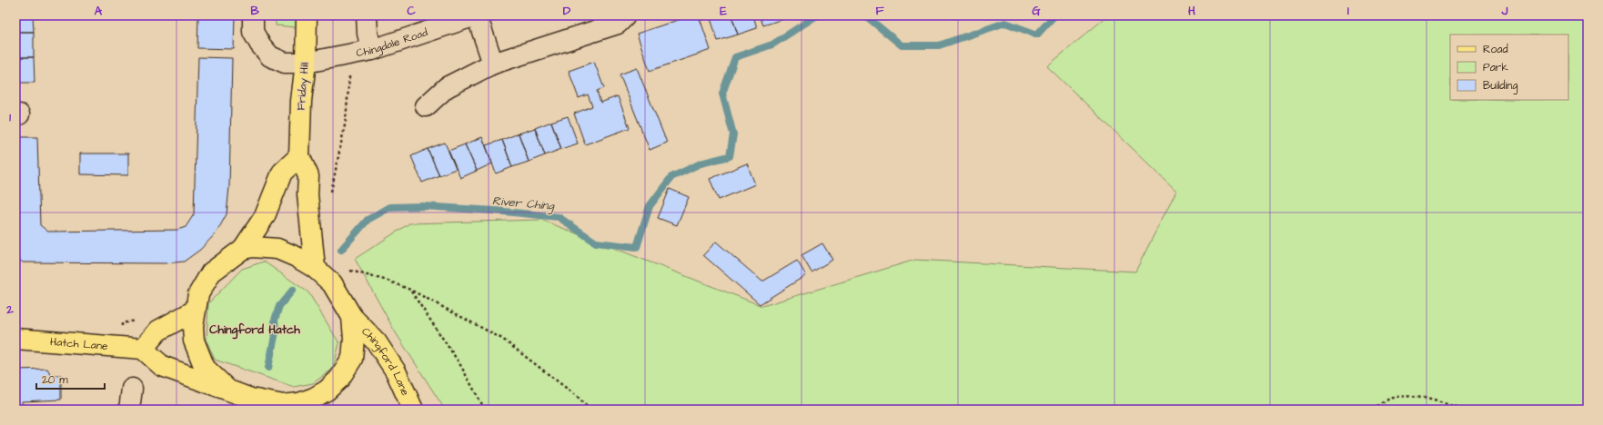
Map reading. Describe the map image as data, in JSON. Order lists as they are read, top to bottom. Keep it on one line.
{"streets":{"main road":["Friday Hill","Hatch Lane","Chingford Lane"],"street":["Chingdale Road"]},"crossings":[["Chingdale Road","Friday Hill"],["Friday Hill","Chingford Lane"]],"districts":["Chingford Hatch"],"water":["River Ching"],"legend":["Road","Park","Building"],"scale_bar":"20 m","grid":{"columns":["A","B","C","D","E","F","G","H","I","J"],"rows":["1","2"]}}
